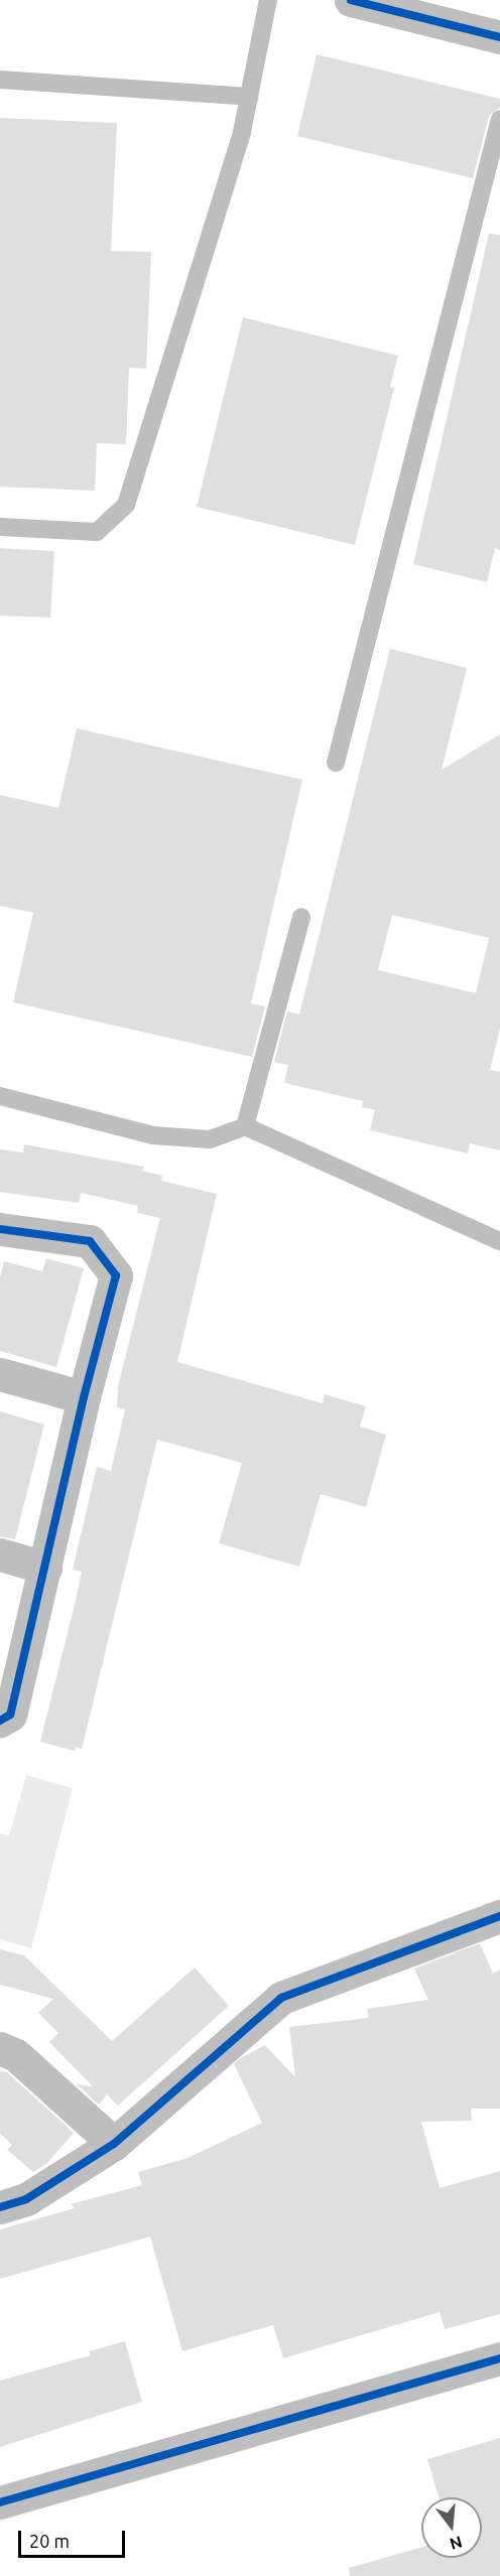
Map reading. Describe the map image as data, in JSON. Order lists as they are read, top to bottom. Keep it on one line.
{"scale_bar":"20 m","north":"bottom"}
